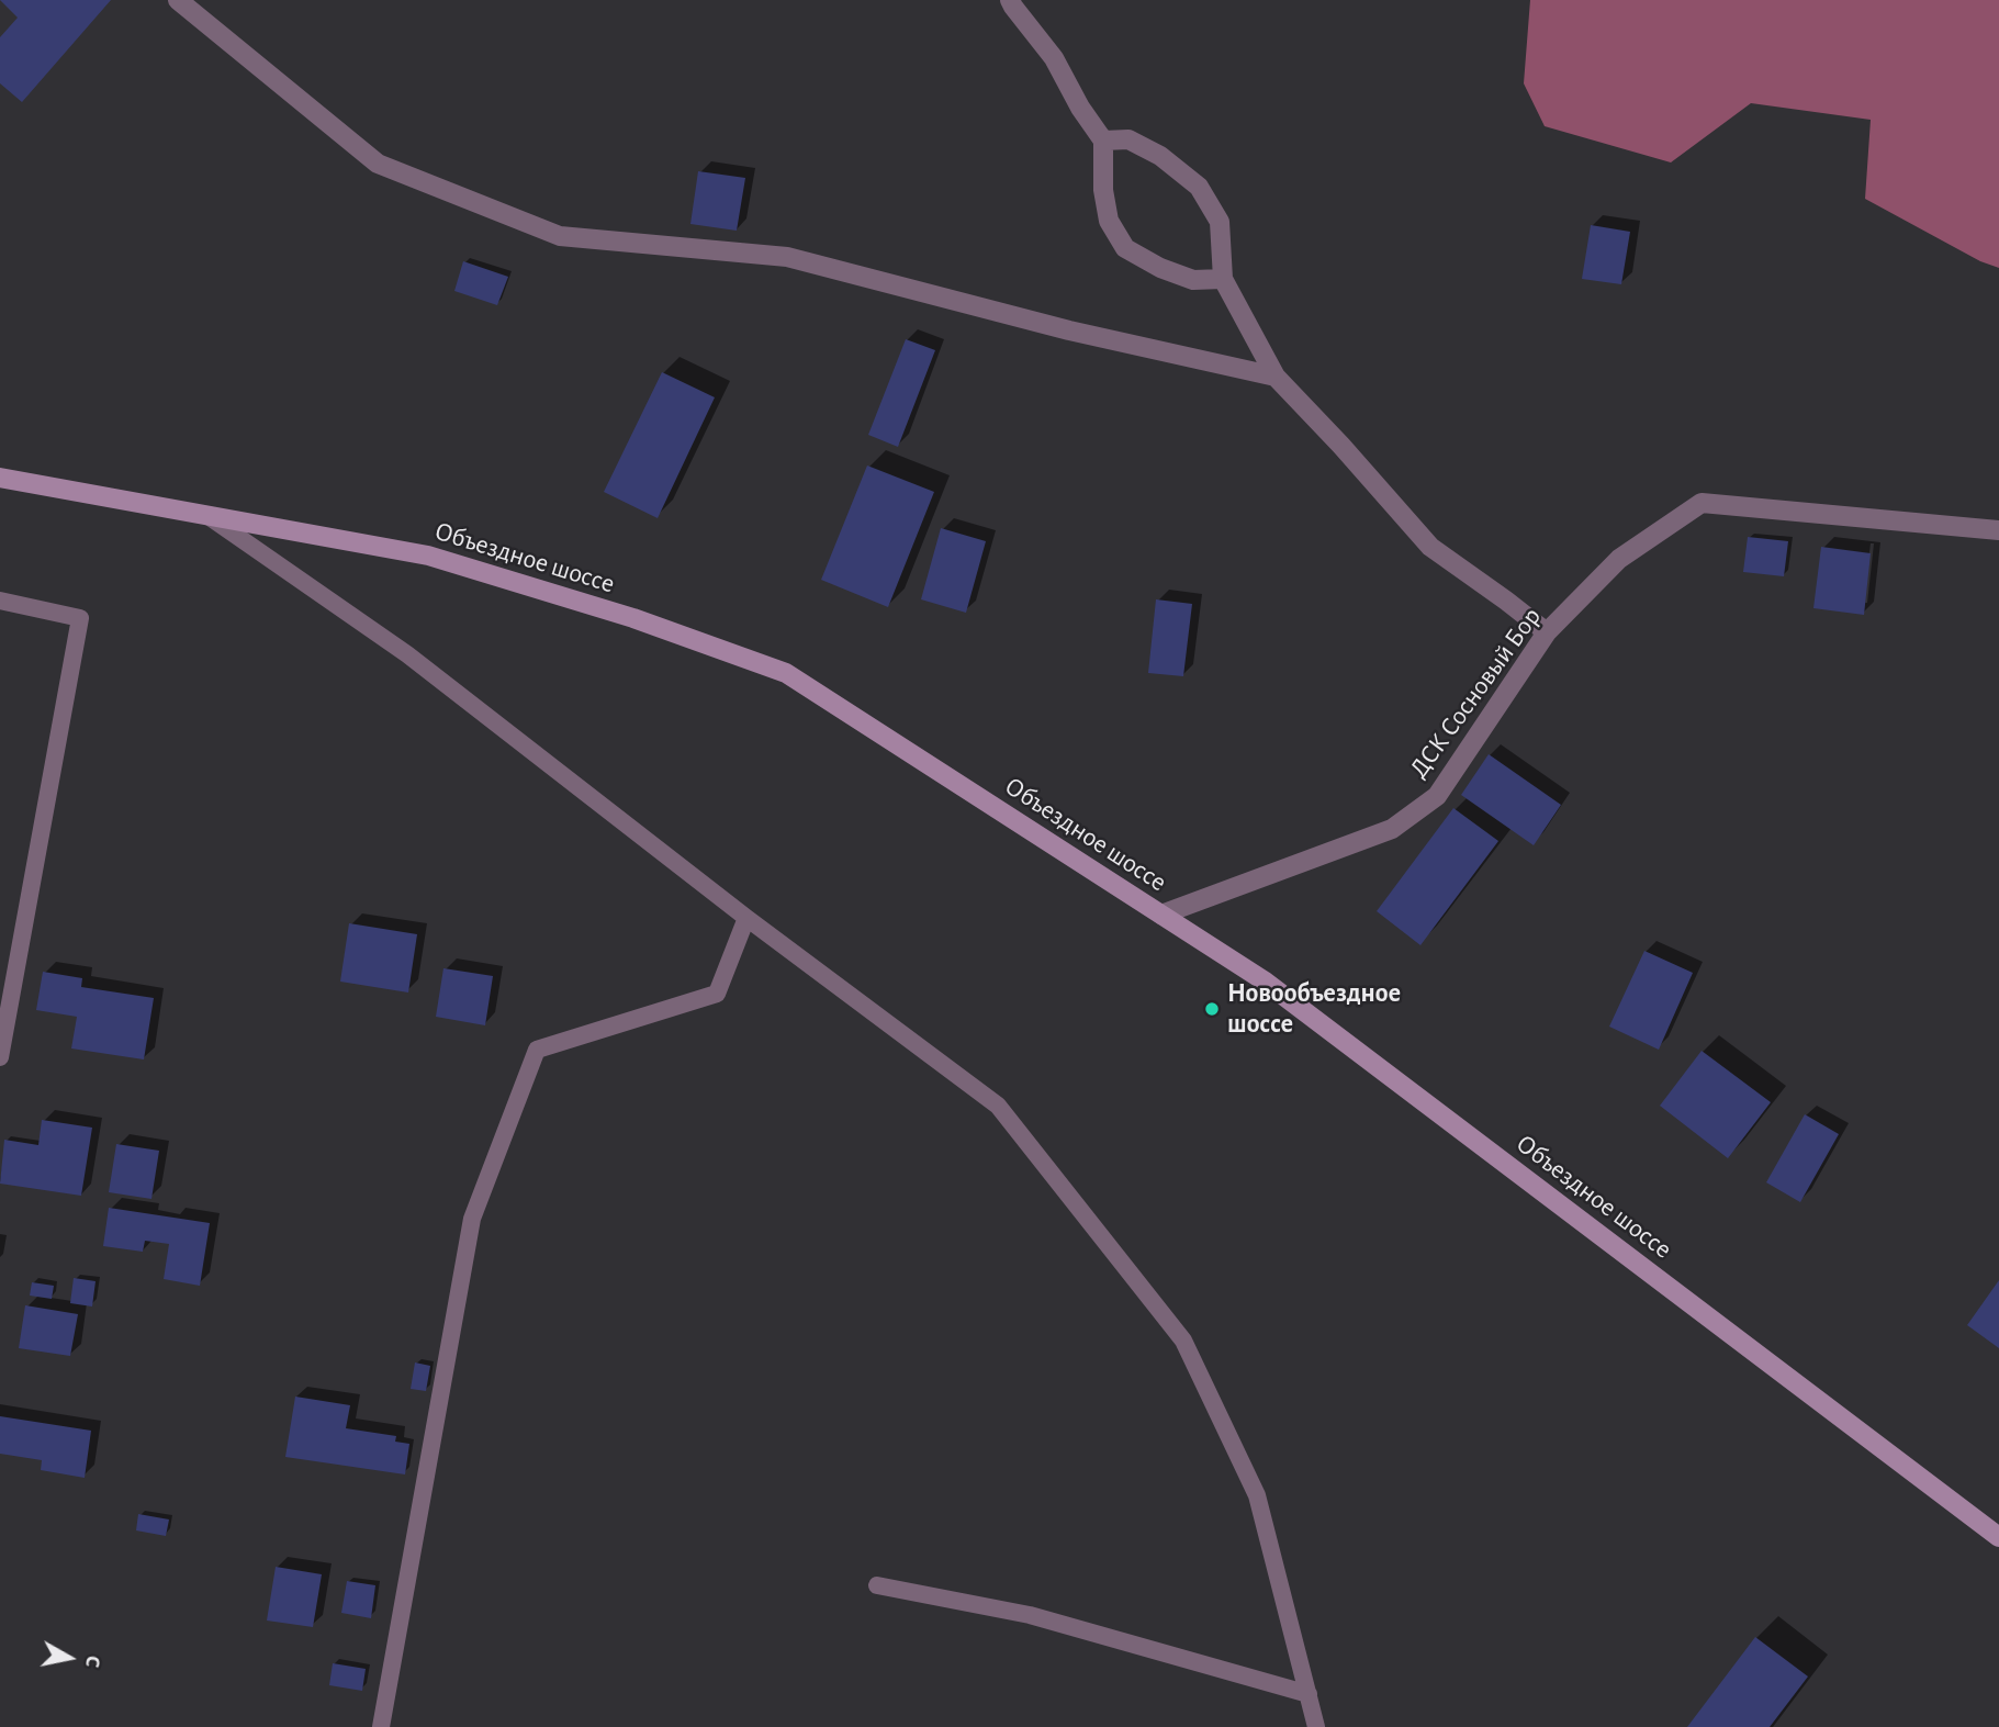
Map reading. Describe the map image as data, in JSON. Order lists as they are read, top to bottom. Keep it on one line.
{"streets":{"main road":["Объездное шоссе"],"street":["ДСК Сосновый Бор"]},"crossings":[["Объездное шоссе","ДСК Сосновый Бор"]],"places":["Новообъездное шоссе"],"north":"right"}
